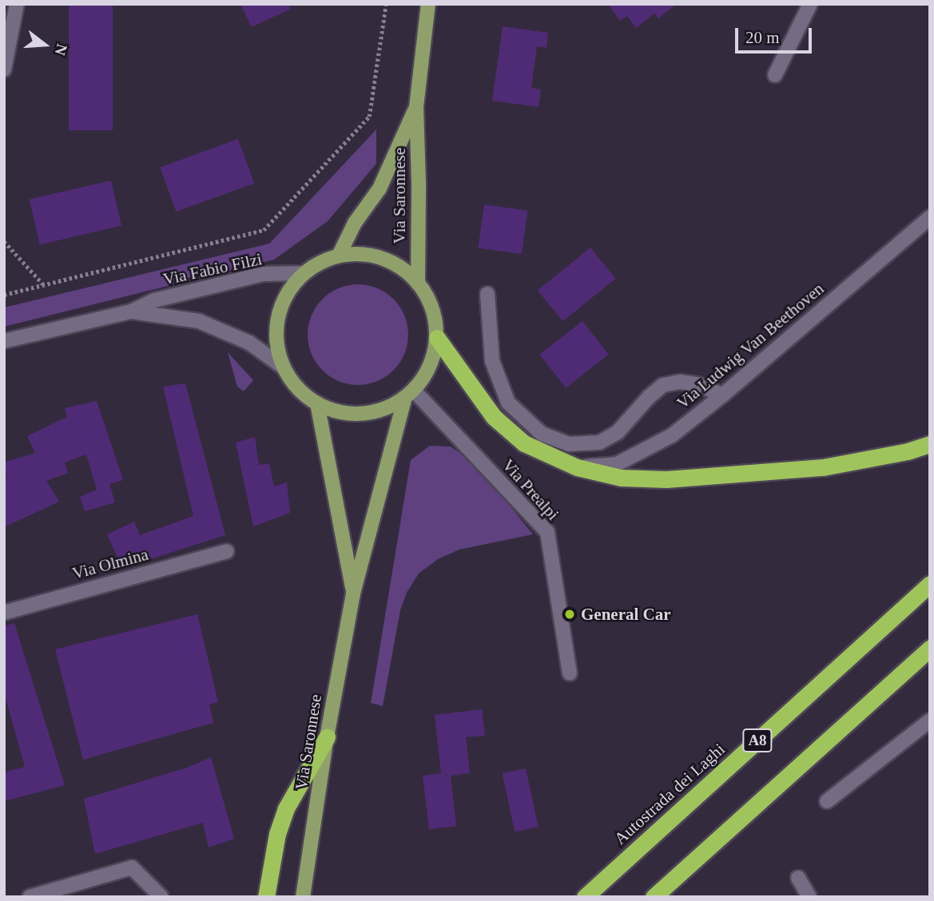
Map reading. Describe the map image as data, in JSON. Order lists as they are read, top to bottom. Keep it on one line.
{"streets":{"highway":["A8","Autostrada dei Laghi"],"main road":["Via Saronnese"],"street":["Via Fabio Filzi","Via Ludwig Van Beethoven","Via Prealpi","Via Olmina"]},"crossings":[["Via Saronnese","Via Fabio Filzi"],["Via Saronnese","Via Prealpi"],["Via Fabio Filzi","Via Prealpi"]],"places":["General Car"],"scale_bar":"20 m","north":"right"}
